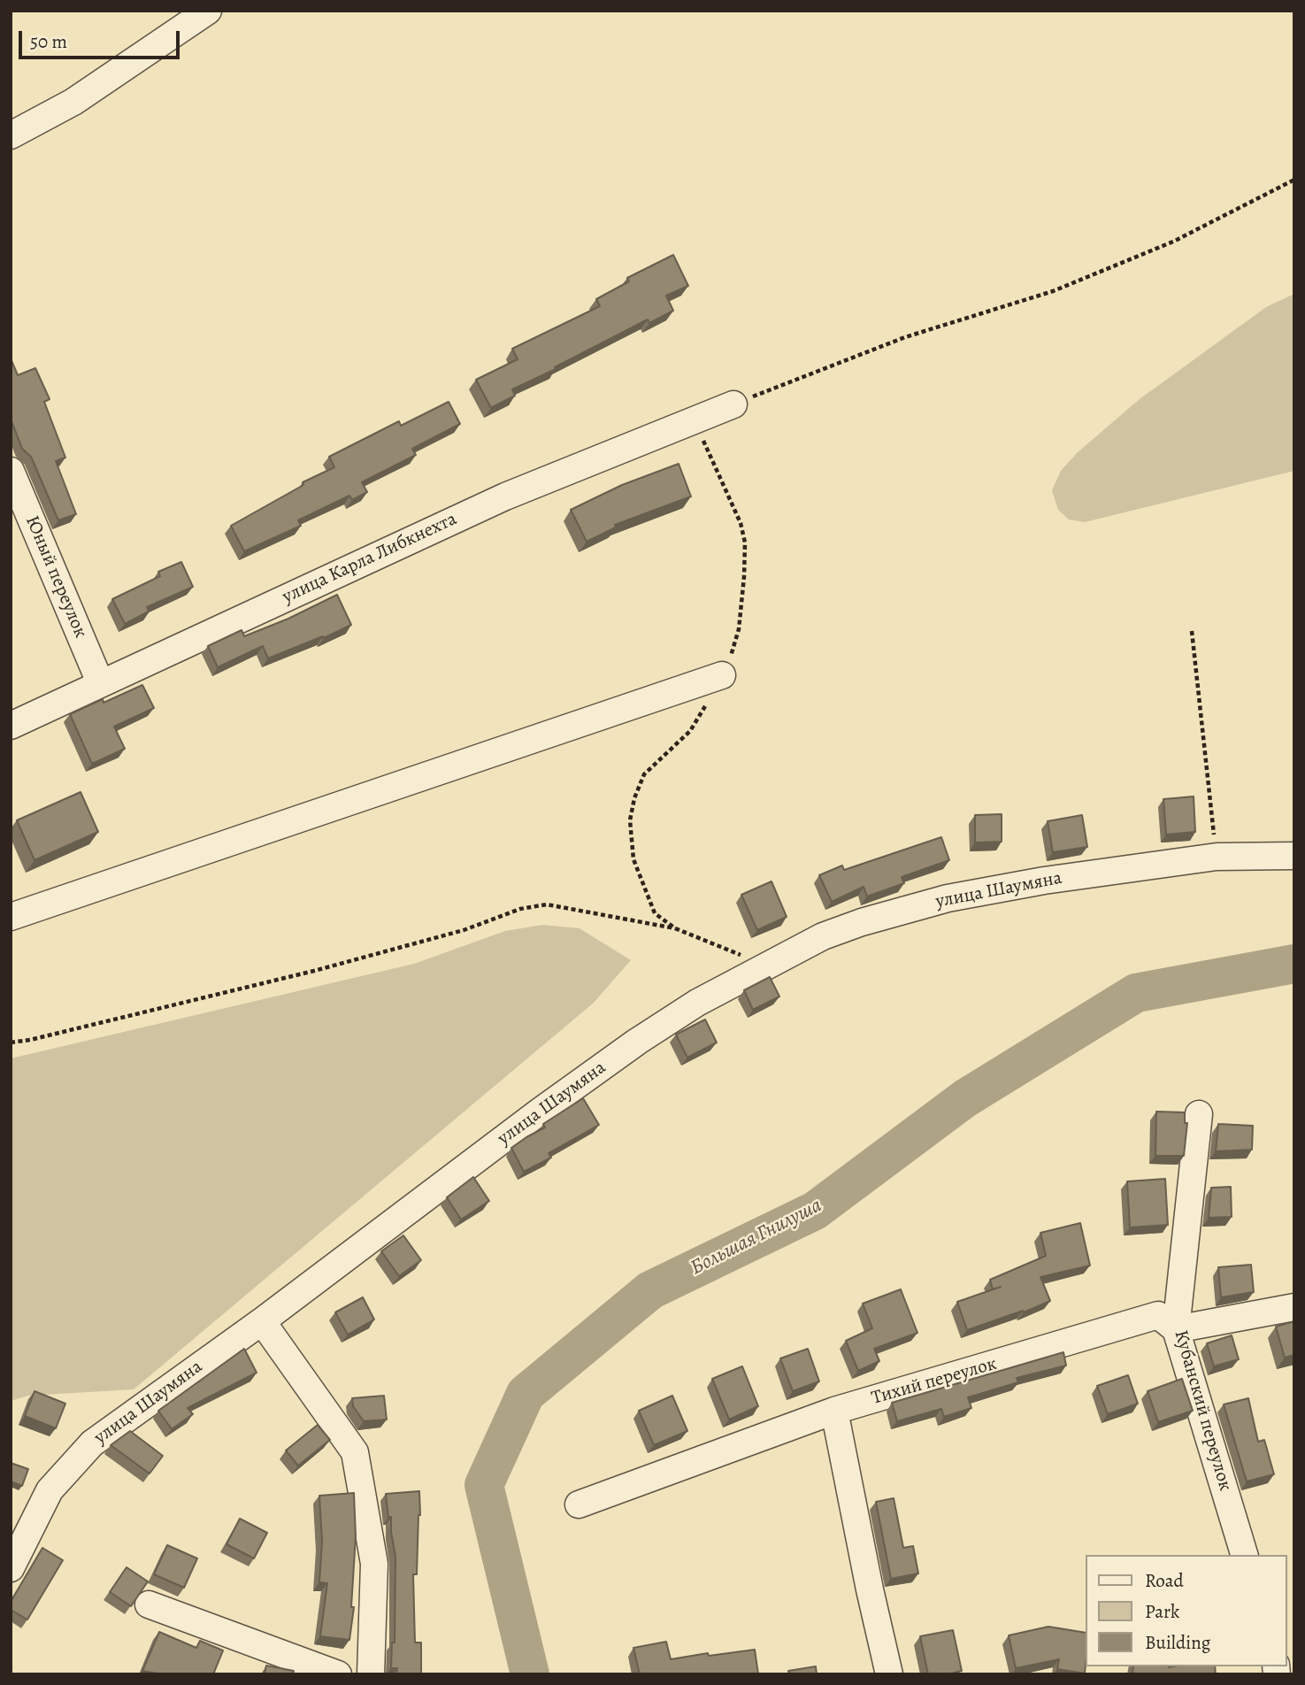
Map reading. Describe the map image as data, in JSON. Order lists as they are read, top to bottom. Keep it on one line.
{"streets":{"street":["улица Карла Либкнехта","Юный переулок","улица Шаумяна","Тихий переулок","Кубанский переулок"]},"crossings":[["улица Карла Либкнехта","Юный переулок"],["Тихий переулок","Кубанский переулок"]],"water":["Большая Гнилуша"],"legend":["Road","Park","Building"],"scale_bar":"50 m"}
